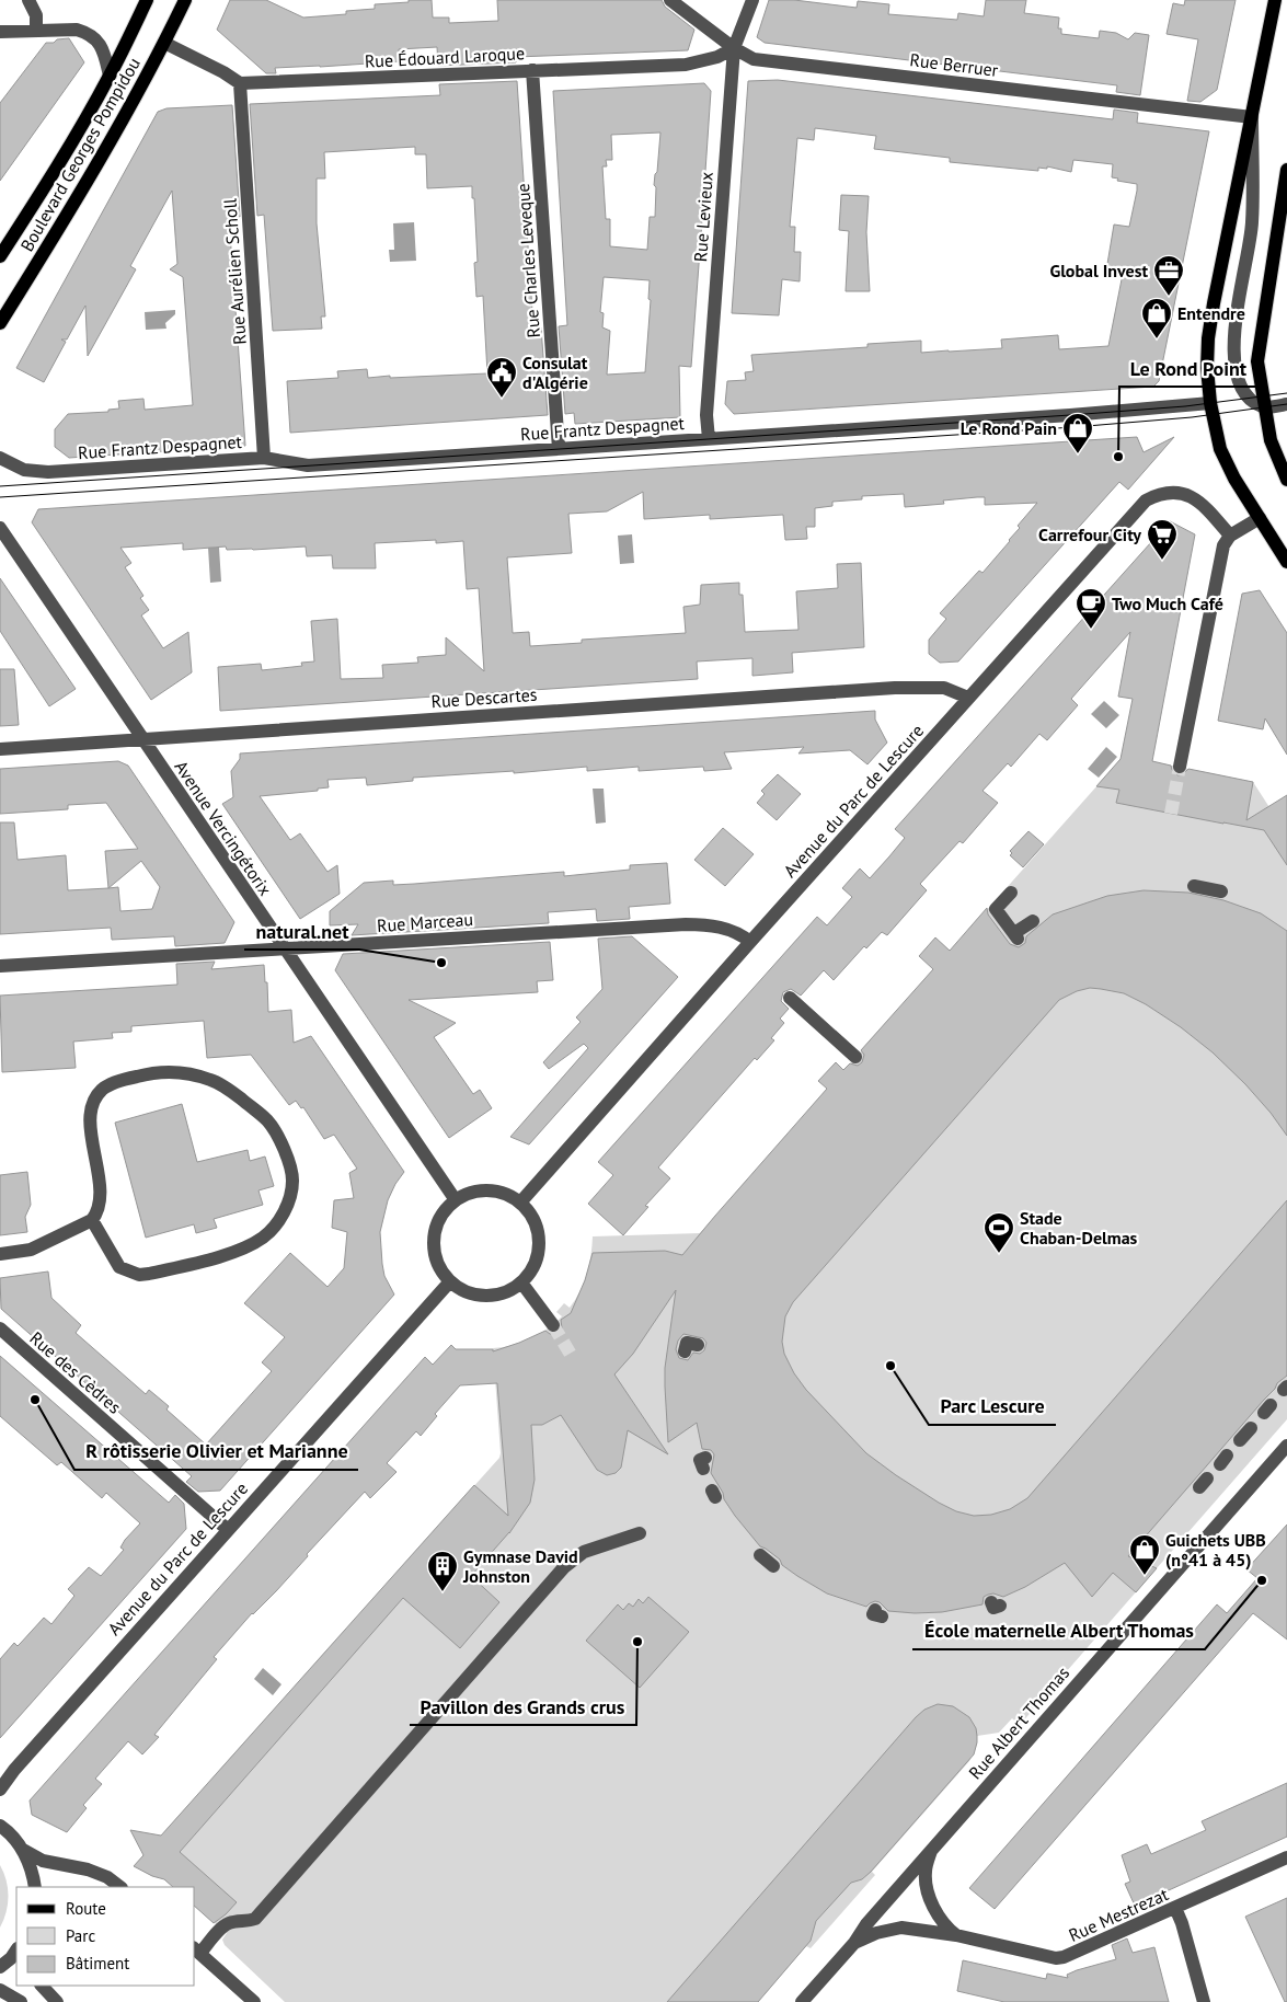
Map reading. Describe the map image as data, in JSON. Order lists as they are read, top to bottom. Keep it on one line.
{"streets":{"main road":["Boulevard Georges Pompidou"],"street":["Rue Édouard Laroque","Rue Berruer","Rue Levieux","Rue Charles Leveque","Rue Aurélien Scholl","Rue Frantz Despagnet","Rue Descartes","Avenue du Parc de Lescure","Avenue Vercingétorix","Rue Marceau","Rue des Cèdres","Rue Albert Thomas","Rue Mestrezat"]},"crossings":[["Rue Édouard Laroque","Rue Berruer"],["Rue Édouard Laroque","Rue Levieux"],["Rue Édouard Laroque","Rue Charles Leveque"],["Rue Édouard Laroque","Rue Aurélien Scholl"],["Rue Berruer","Rue Levieux"],["Rue Levieux","Rue Frantz Despagnet"],["Rue Charles Leveque","Rue Frantz Despagnet"],["Rue Aurélien Scholl","Rue Frantz Despagnet"],["Rue Descartes","Avenue du Parc de Lescure"],["Rue Descartes","Avenue Vercingétorix"],["Avenue du Parc de Lescure","Avenue Vercingétorix"],["Avenue du Parc de Lescure","Rue Marceau"],["Avenue du Parc de Lescure","Rue des Cèdres"],["Avenue Vercingétorix","Rue Marceau"],["Rue Albert Thomas","Rue Mestrezat"]],"places":{"office":["Global Invest"],"shop":["Entendre","Le Rond Pain","Guichets UBB (n°41 à 45)"],"public building":["Consulat d'Algérie"],"other":["Le Rond Point","natural.net","Parc Lescure","R rôtisserie Olivier et Marianne","École maternelle Albert Thomas","Pavillon des Grands crus"],"supermarket":["Carrefour City"],"cafe":["Two Much Café"],"sports":["Stade Chaban-Delmas"],"building":["Gymnase David Johnston"]},"legend":["Route","Parc","Bâtiment"]}
